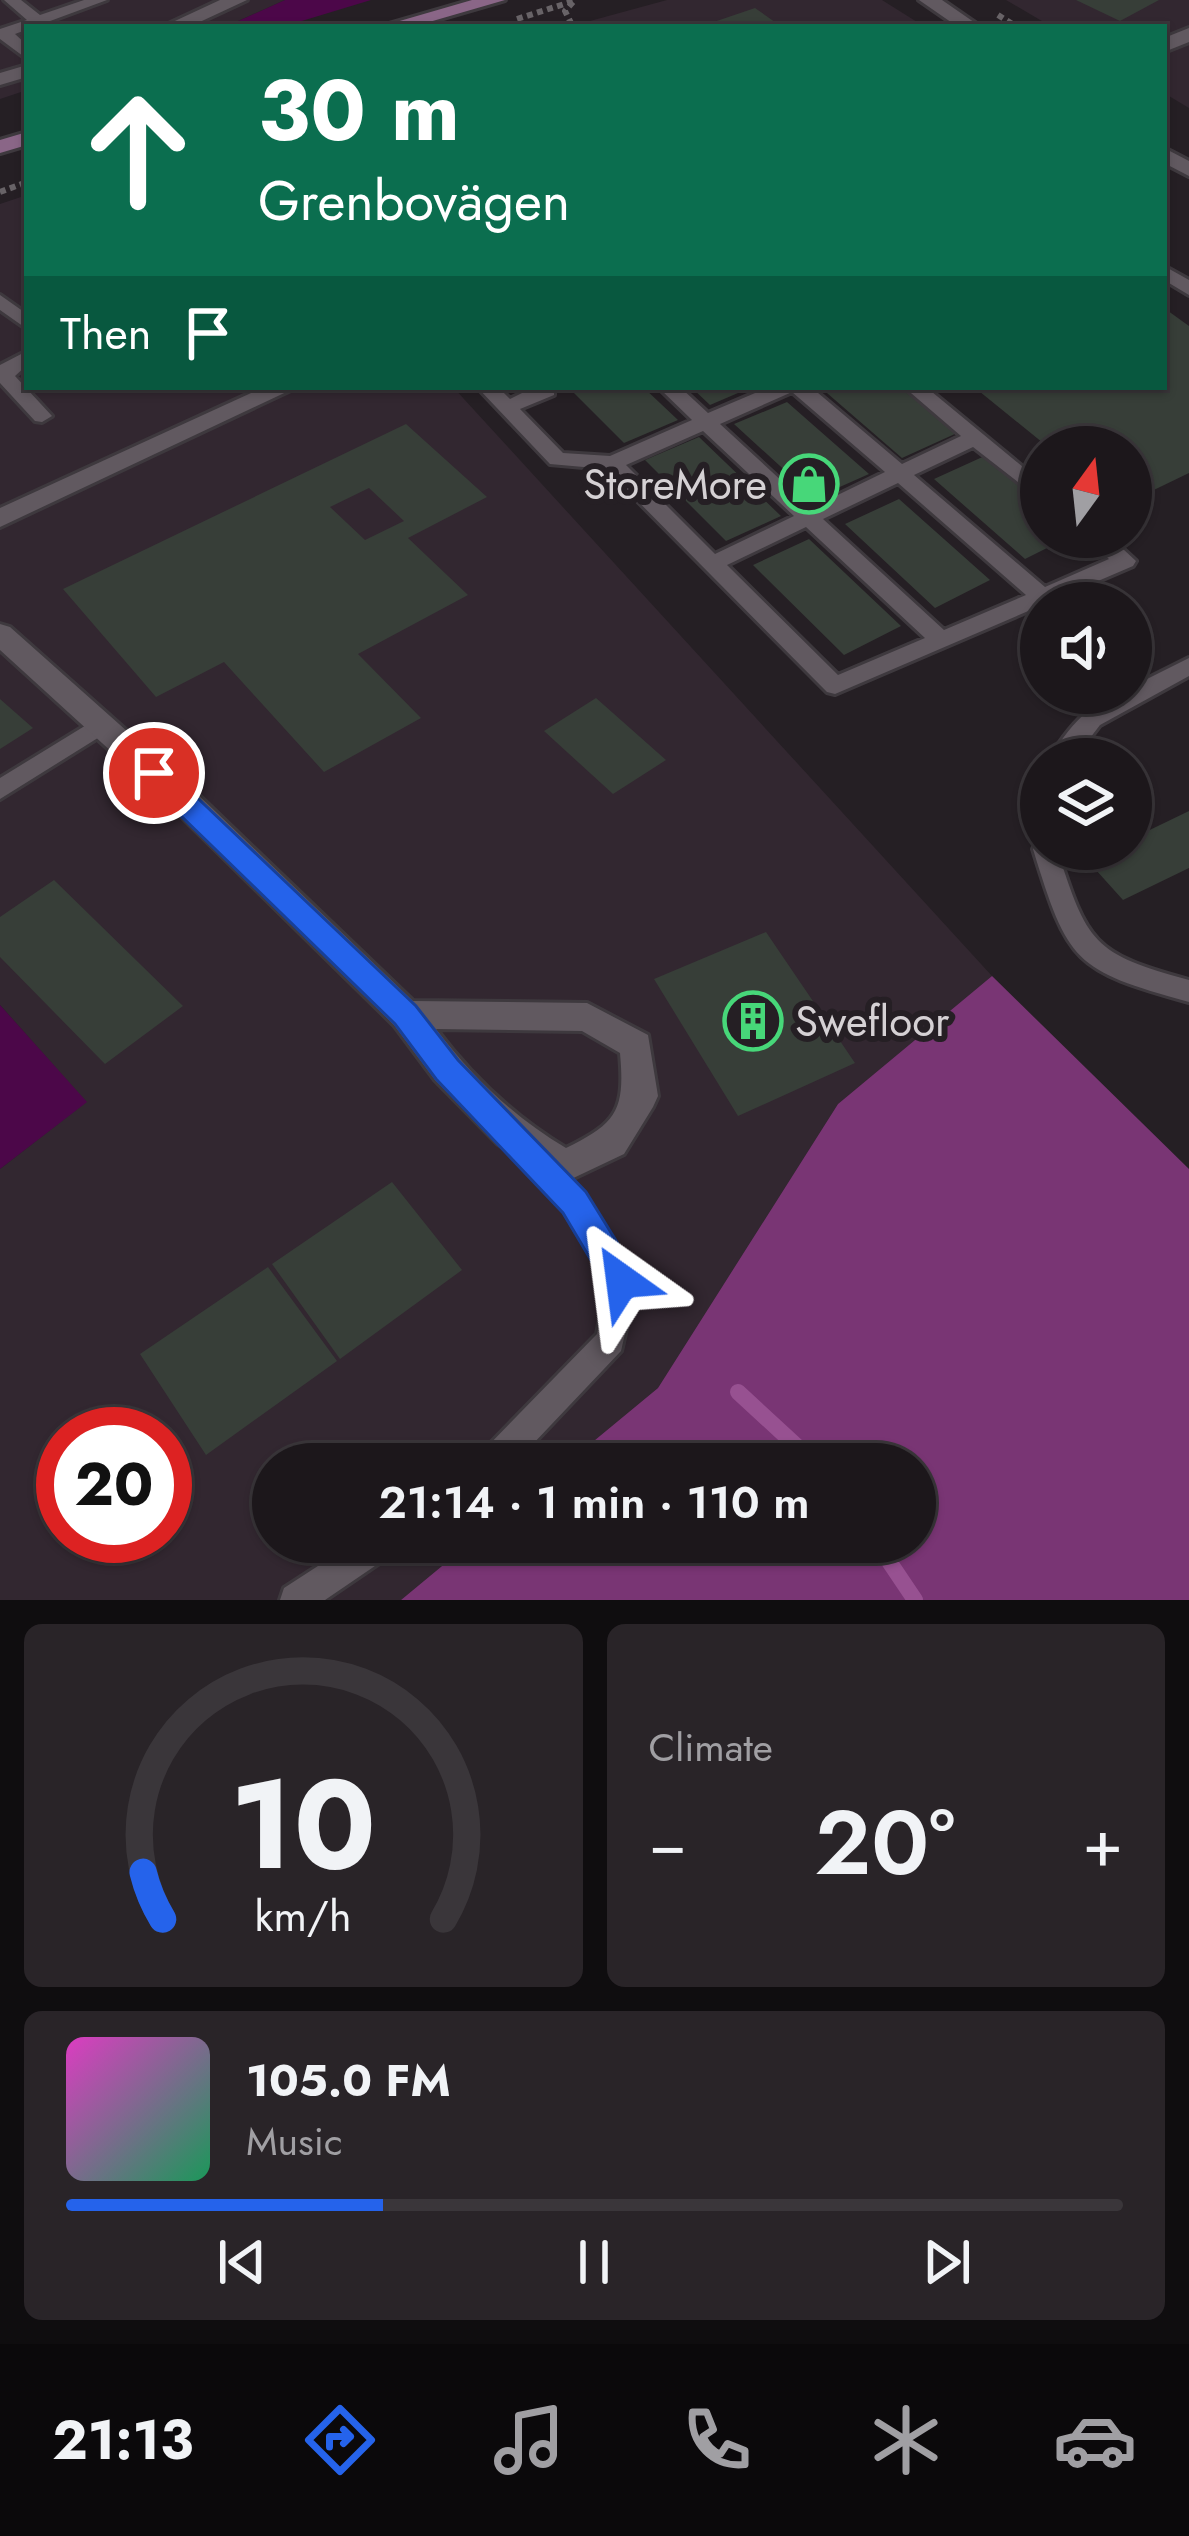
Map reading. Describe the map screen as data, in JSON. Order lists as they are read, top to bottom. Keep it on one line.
{"places":{"shop":["StoreMore"],"building":["Swefloor"]},"north":"top","page":{"turn":["30 m","Grenbovägen"],"then":"Then","limit":"20","trip":"21:14 · 1 min · 110 m","tile":"Climate","heat":["−","20°","+"],"song":["105.0 FM","Music"],"tabs":"21:13","gauge":["10","km/h"]}}
